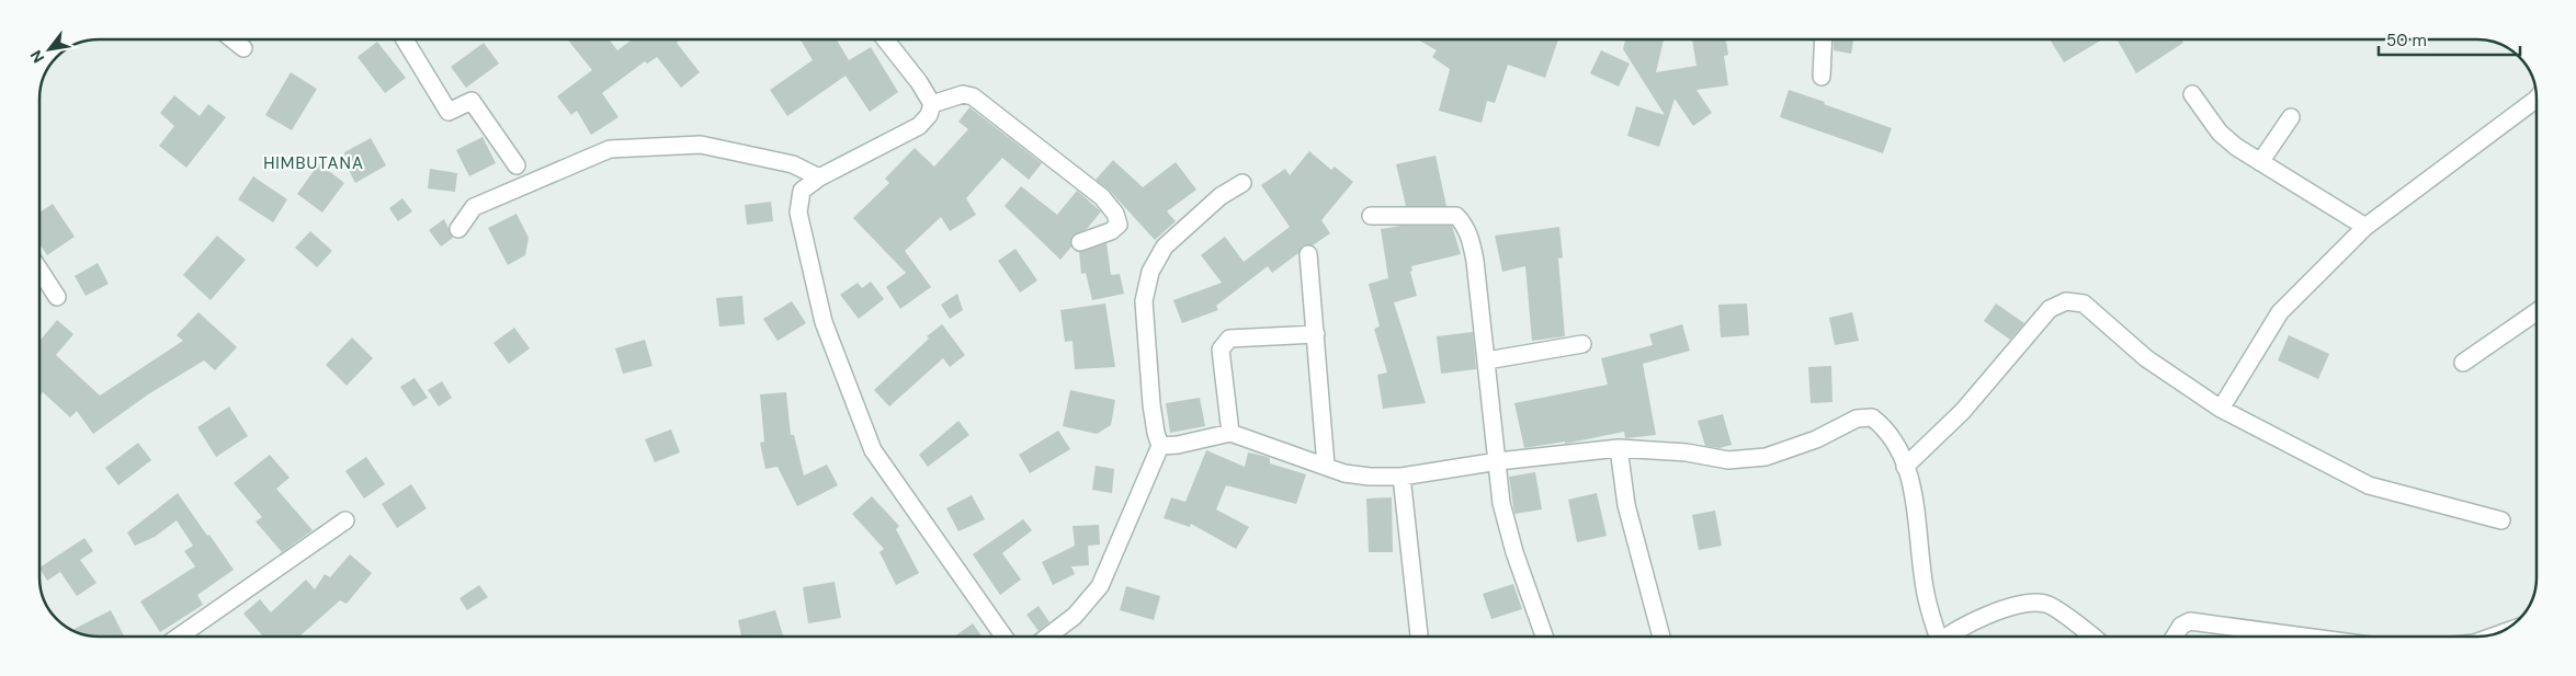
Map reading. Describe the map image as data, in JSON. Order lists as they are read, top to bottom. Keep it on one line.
{"districts":["HIMBUTANA"],"scale_bar":"50 m","north":"bottom left"}
